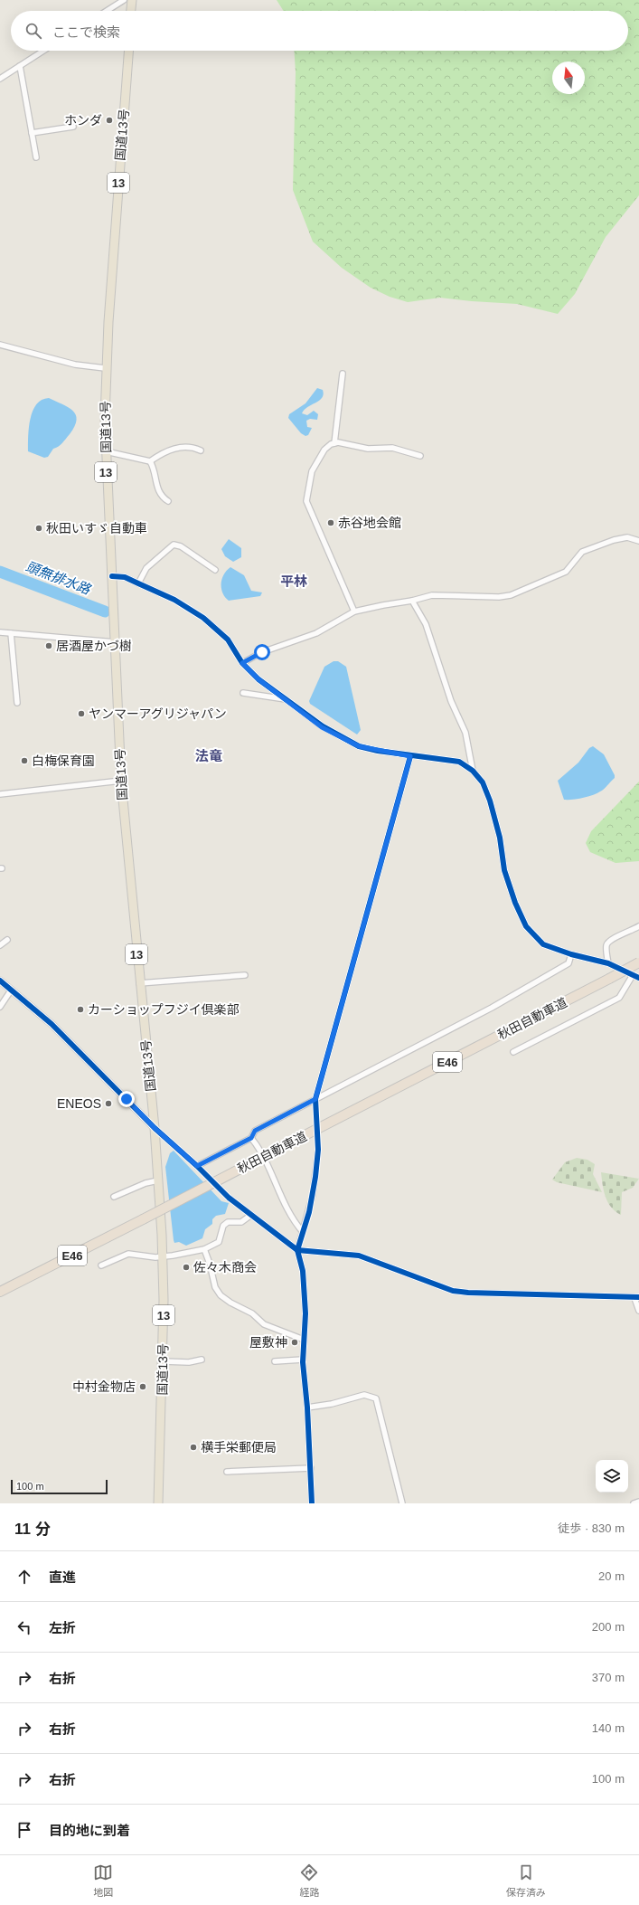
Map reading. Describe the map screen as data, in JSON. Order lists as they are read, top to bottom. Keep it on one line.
{"streets":{"highway":["国道13号","13","秋田自動車道","E46"]},"districts":["平林","法竜"],"water":["頭無排水路"],"places":["ホンダ","赤谷地会館","秋田いすゞ自動車","居酒屋かづ樹","ヤンマーアグリジャパン","白梅保育園","カーショップフジイ倶楽部","ENEOS","佐々木商会","屋敷神","中村金物店","横手栄郵便局"],"scale_bar":"100 m","north":"top","page":{"search":"ここで検索","scale":"100 m","heading":["11 分","徒歩 · 830 m"],"list":[["直進","20 m"],["左折","200 m"],["右折","370 m"],["右折","140 m"],["右折","100 m"],"目的地に到着"],"nav":["地図","経路","保存済み"]}}
